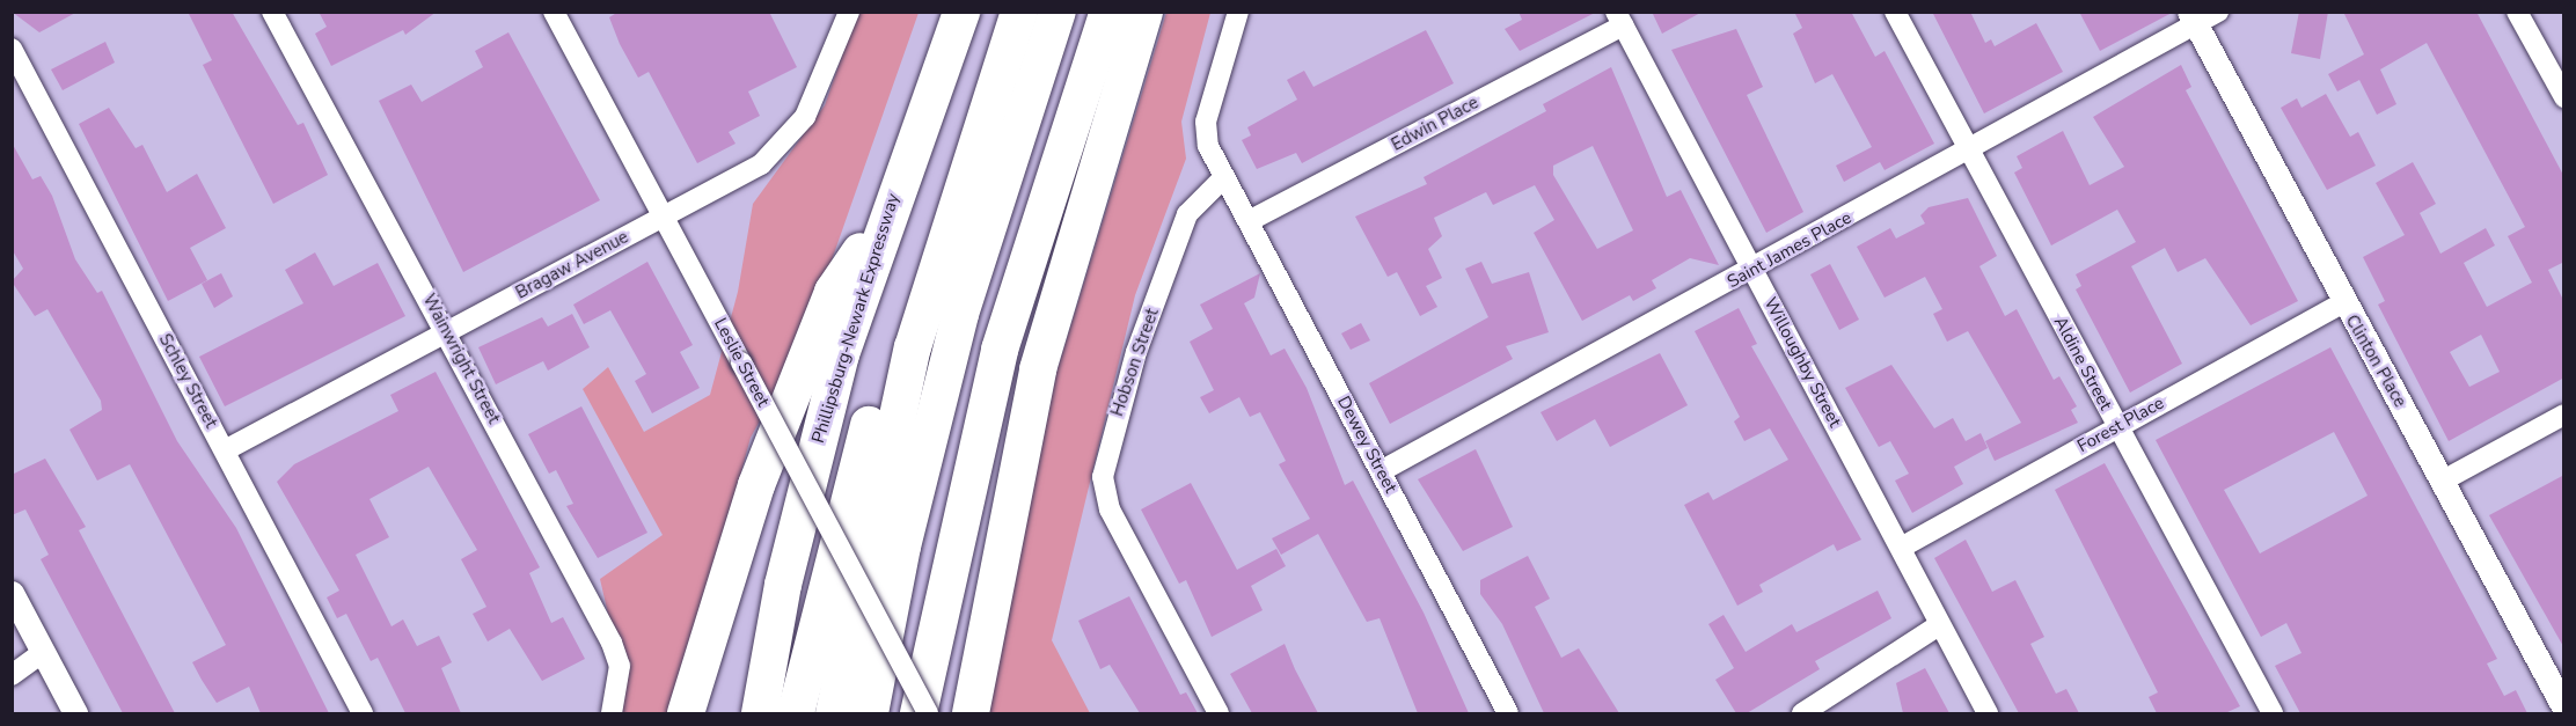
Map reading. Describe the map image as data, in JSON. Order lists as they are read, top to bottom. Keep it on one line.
{"streets":{"highway":["Phillipsburg-Newark Expressway"],"street":["Edwin Place","Saint James Place","Bragaw Avenue","Wainwright Street","Clinton Place","Leslie Street","Hobson Street","Willoughby Street","Aldine Street","Schley Street","Forest Place","Dewey Street"]},"crossings":[["Edwin Place","Willoughby Street"],["Edwin Place","Dewey Street"],["Saint James Place","Clinton Place"],["Saint James Place","Willoughby Street"],["Saint James Place","Aldine Street"],["Saint James Place","Dewey Street"],["Bragaw Avenue","Wainwright Street"],["Bragaw Avenue","Leslie Street"],["Bragaw Avenue","Schley Street"],["Clinton Place","Forest Place"],["Hobson Street","Dewey Street"],["Willoughby Street","Forest Place"],["Aldine Street","Forest Place"]]}
